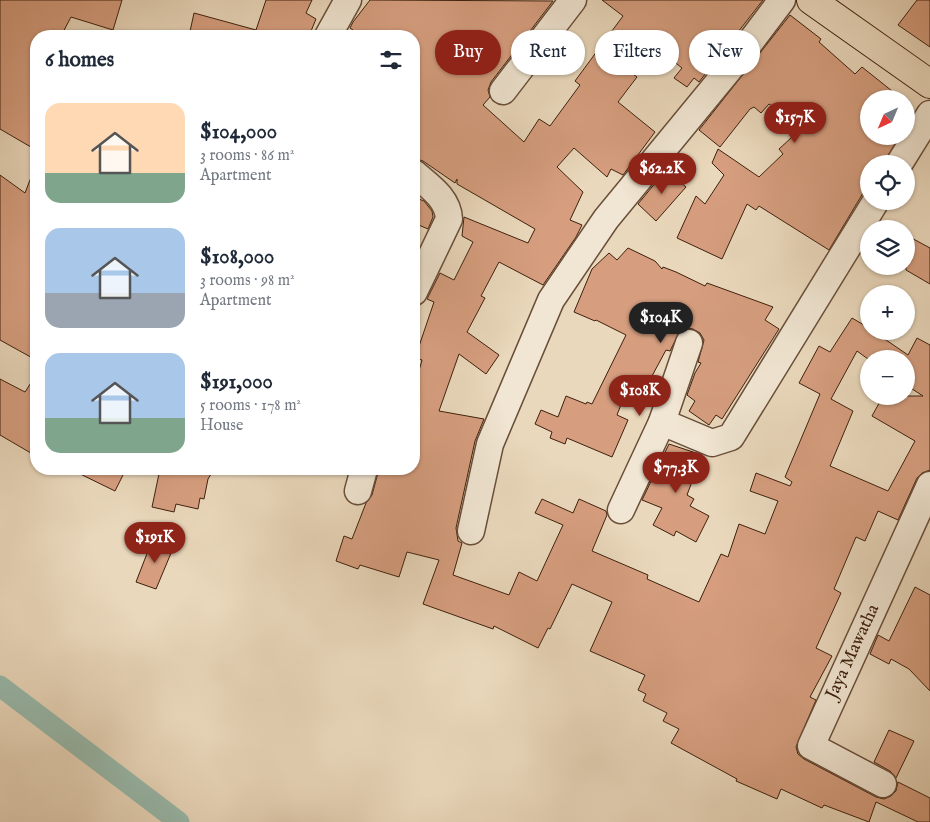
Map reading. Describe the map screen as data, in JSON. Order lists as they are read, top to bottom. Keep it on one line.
{"streets":{"street":["Jaya Mawatha"]},"north":"bottom left","page":{"chip":["Buy","Rent","Filters","New"],"heading":"6 homes","map_buttons":["+","−"],"list":[{"name":"$104,000","note":"3 rooms · 86 m² · Apartment"},{"name":"$108,000","note":"3 rooms · 98 m² · Apartment"},{"name":"$191,000","note":"5 rooms · 178 m² · House"}],"price":["$157K","$62.2K","$104K","$108K","$77.3K","$191K"]}}
